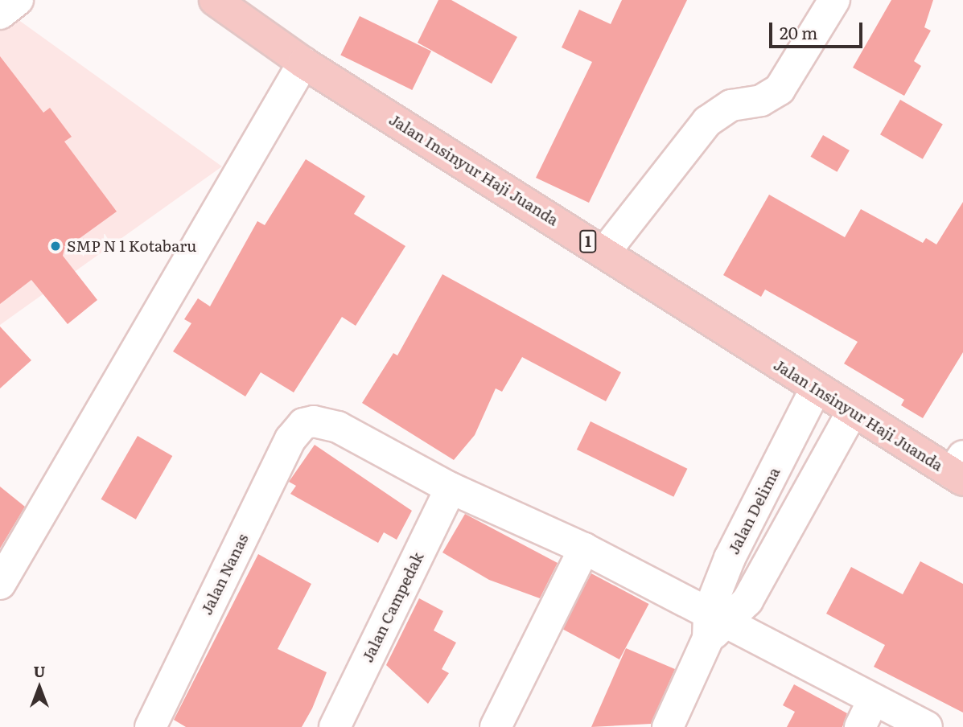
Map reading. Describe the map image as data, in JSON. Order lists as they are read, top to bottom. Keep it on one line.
{"streets":{"highway":["Jalan Insinyur Haji Juanda","1"],"street":["Jalan Delima","Jalan Nanas","Jalan Campedak"]},"crossings":[["Jalan Insinyur Haji Juanda","Jalan Delima"],["Jalan Nanas","Jalan Campedak"]],"places":["SMP N 1 Kotabaru"],"scale_bar":"20 m","north":"top"}
